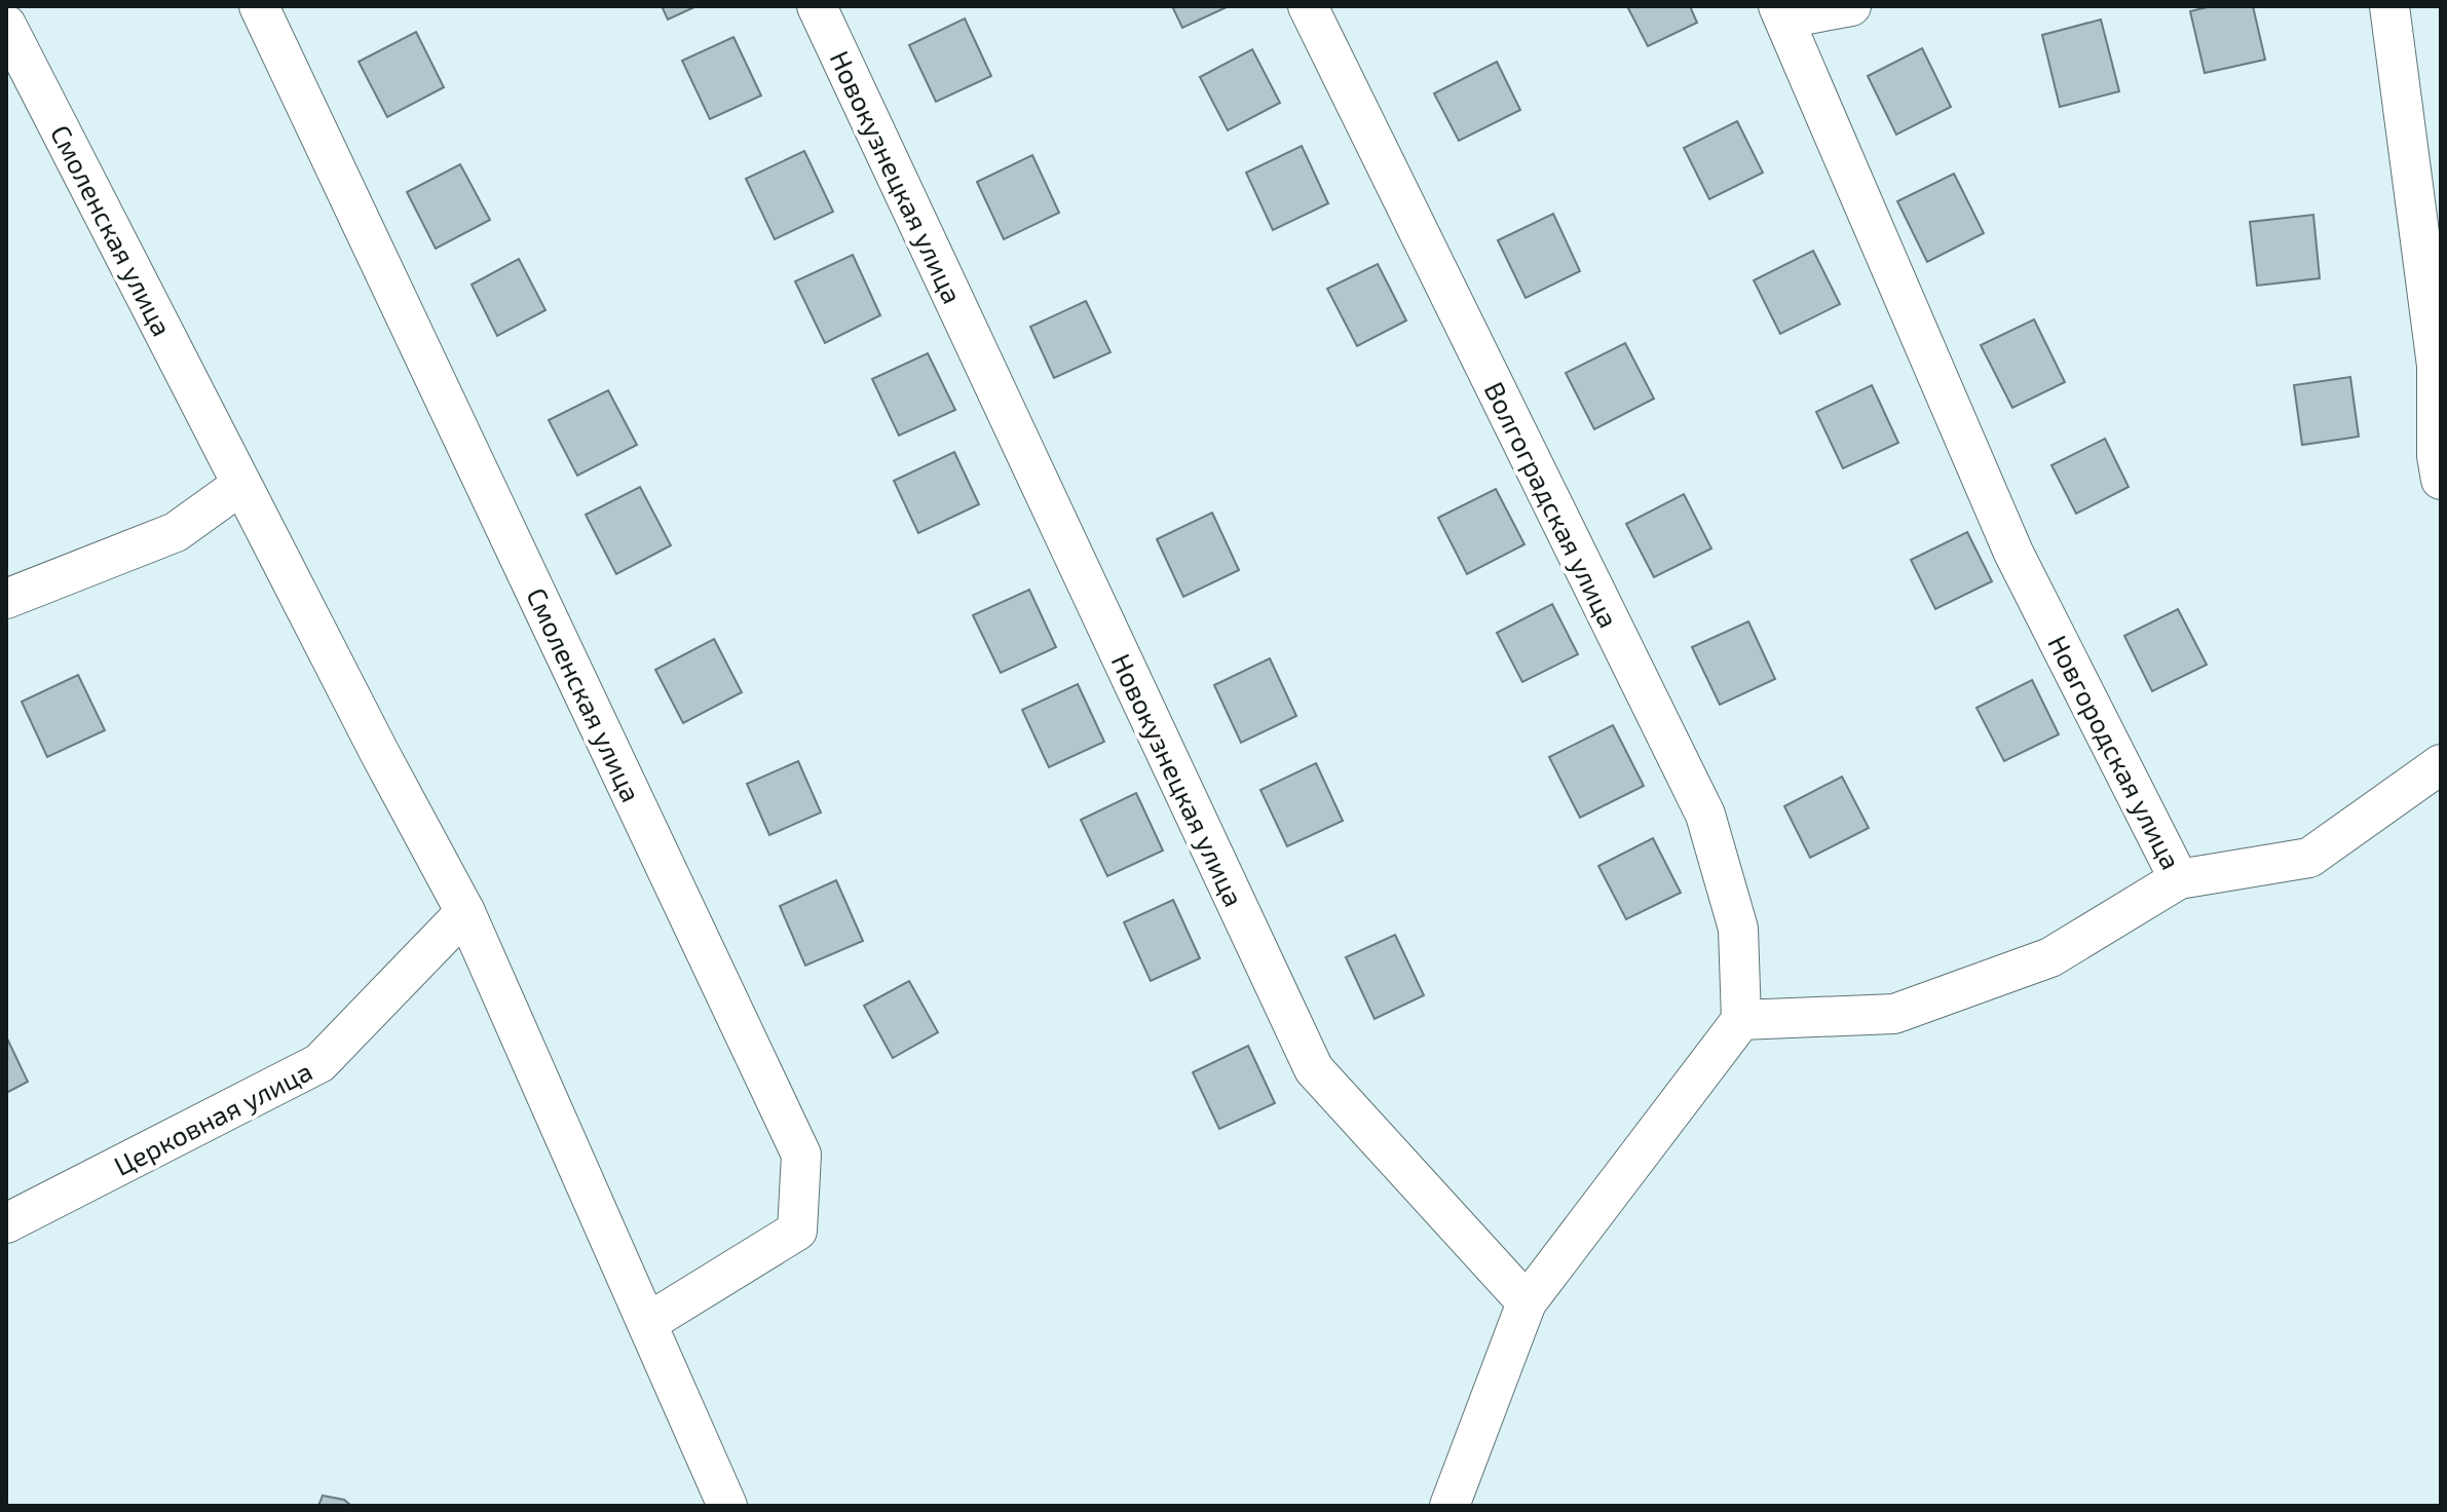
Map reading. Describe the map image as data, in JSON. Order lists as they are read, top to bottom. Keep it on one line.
{"streets":{"street":["Новокузнецкая улица","Смоленская улица","Волгоградская улица","Новгородская улица","Церковная улица"]},"crossings":[["Смоленская улица","Церковная улица"],["Волгоградская улица","Новгородская улица"]]}
